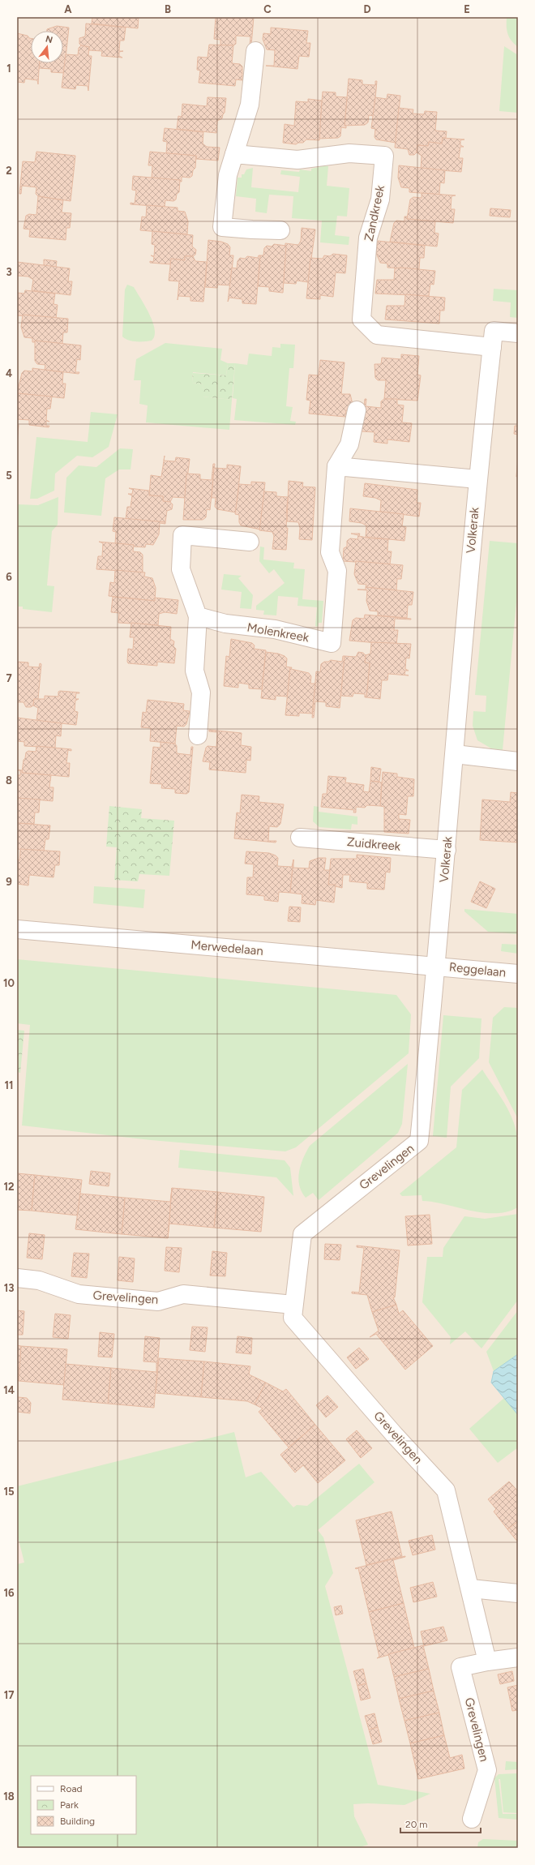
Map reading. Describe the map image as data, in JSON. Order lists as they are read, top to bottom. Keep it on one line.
{"streets":{"street":["Zandkreek","Volkerak","Molenkreek","Zuidkreek","Merwedelaan","Reggelaan","Grevelingen"]},"crossings":[["Zandkreek","Volkerak"],["Volkerak","Zuidkreek"],["Volkerak","Merwedelaan"],["Volkerak","Reggelaan"],["Volkerak","Grevelingen"],["Merwedelaan","Reggelaan"],["Merwedelaan","Grevelingen"],["Reggelaan","Grevelingen"]],"legend":["Road","Park","Building"],"scale_bar":"20 m","north":"top","grid":{"columns":["A","B","C","D","E"],"rows":["1","2","3","4","5","6","7","8","9","10","11","12","13","14","15","16","17","18"]}}
